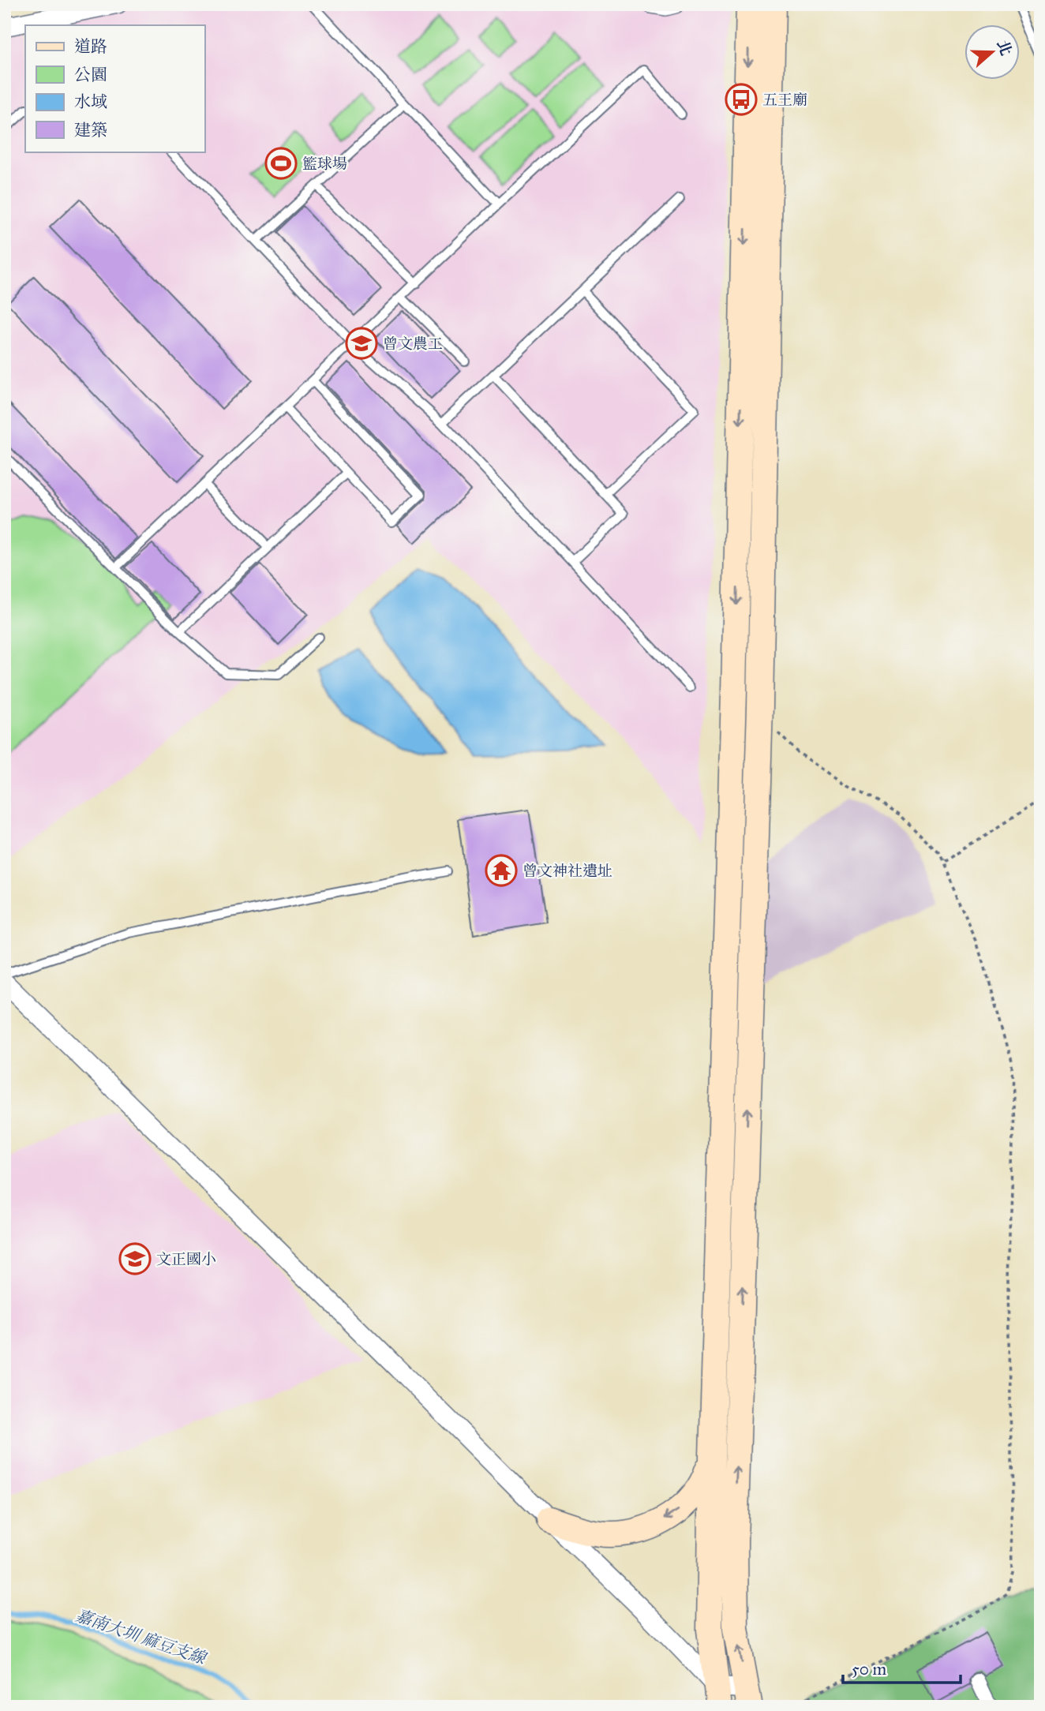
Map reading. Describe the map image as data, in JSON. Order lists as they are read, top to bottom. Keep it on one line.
{"water":["嘉南大圳 麻豆支線"],"places":{"bus stop":["五王廟"],"sports":["籃球場"],"school or university":["曾文農工","文正國小"],"temple":["曾文神社遺址"]},"legend":["道路","公園","水域","建築"],"scale_bar":"50 m","north":"right"}
